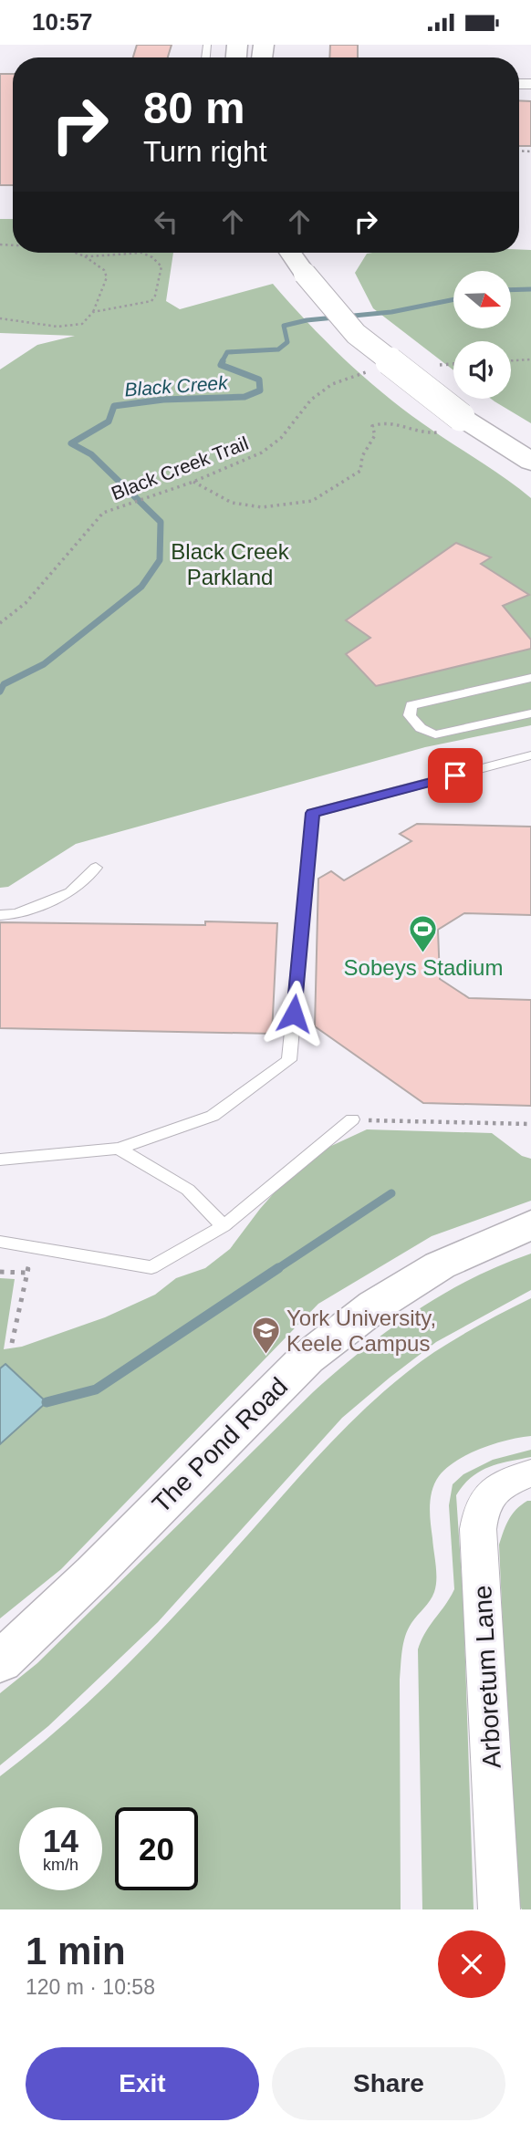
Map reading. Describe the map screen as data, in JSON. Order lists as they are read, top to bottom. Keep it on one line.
{"streets":{"street":["The Pond Road","Arboretum Lane"],"path":["Black Creek Trail"]},"water":["Black Creek"],"parks":["Black Creek Parkland"],"places":{"sports":["Sobeys Stadium"],"school or university":["York University, Keele Campus"]},"north":"right","page":{"status":"10:57","turn":["80 m","Turn right"],"speed":"14 km/h","limit":"20","heading":["1 min","120 m · 10:58"],"buttons":["Exit","Share"]}}
